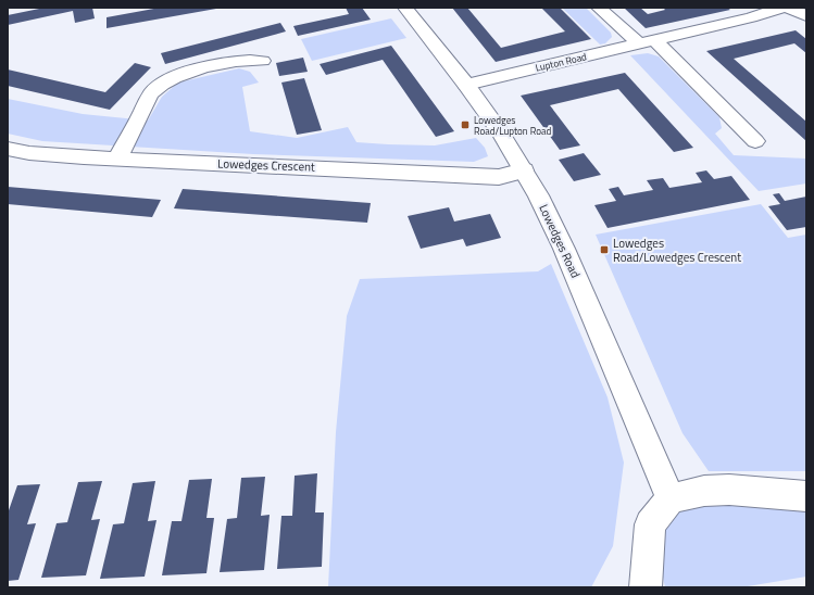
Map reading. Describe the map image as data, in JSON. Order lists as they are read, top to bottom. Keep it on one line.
{"streets":{"street":["Lupton Road","Lowedges Crescent","Lowedges Road"]},"crossings":[["Lupton Road","Lowedges Road"],["Lowedges Crescent","Lowedges Road"]],"places":{"transit":["Lowedges Road/Lupton Road","Lowedges Road/Lowedges Crescent"]}}
